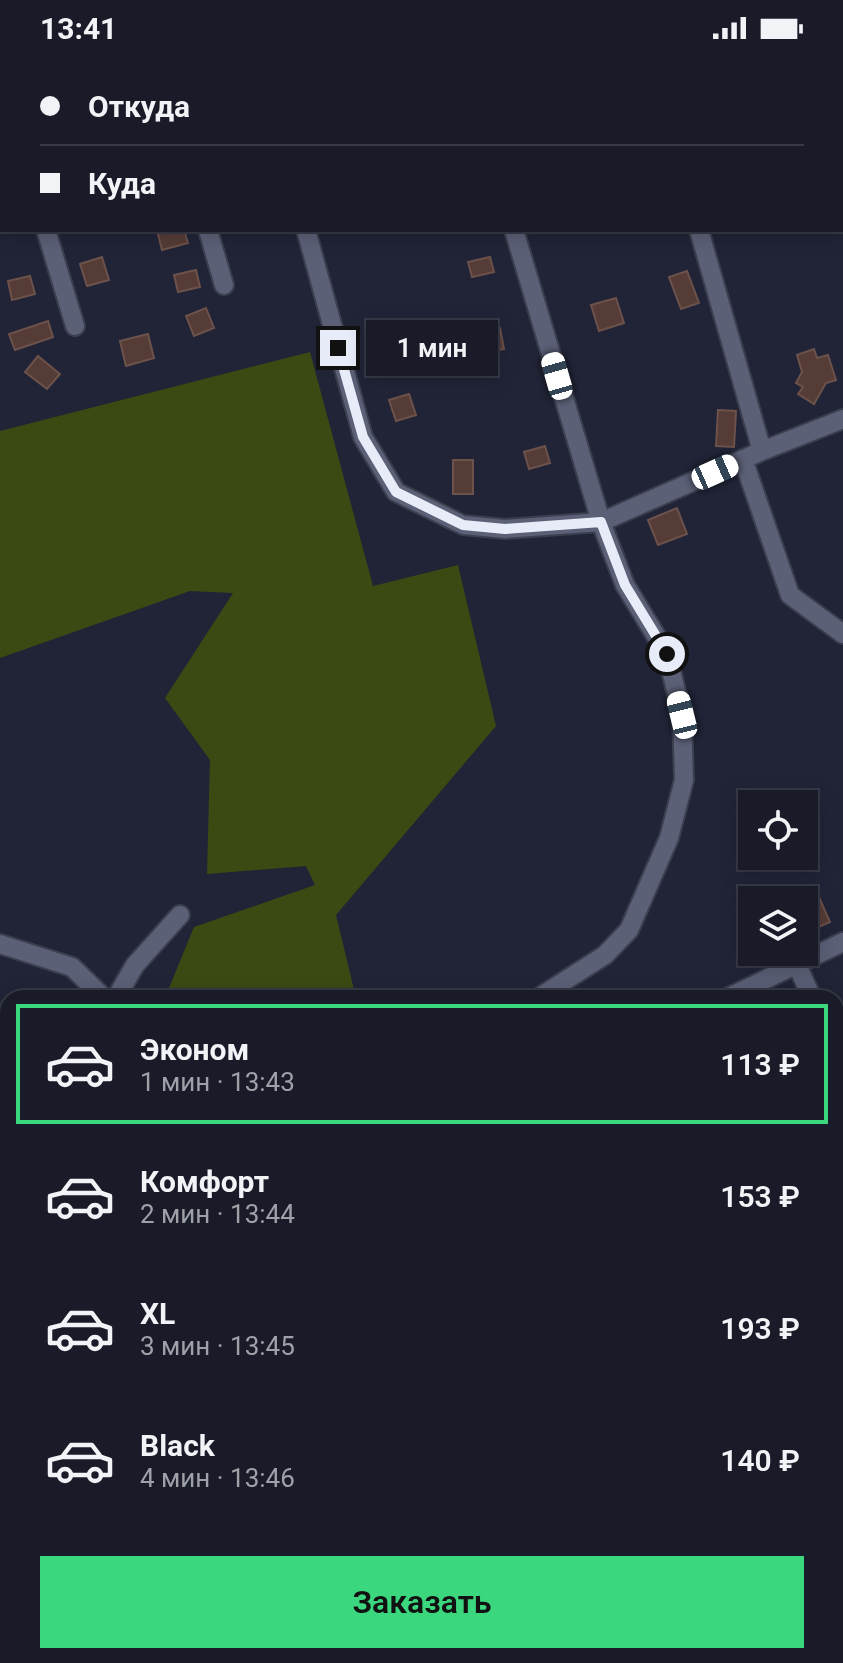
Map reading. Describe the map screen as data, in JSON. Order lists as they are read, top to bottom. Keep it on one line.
{"page":{"status":"13:41","banner":["Откуда","Куда"],"bubble":"1 мин","list":[{"name":"Эконом","note":"1 мин · 13:43","value":"113 ₽"},{"name":"Комфорт","note":"2 мин · 13:44","value":"153 ₽"},{"name":"XL","note":"3 мин · 13:45","value":"193 ₽"},{"name":"Black","note":"4 мин · 13:46","value":"140 ₽"}],"buttons":"Заказать"}}
